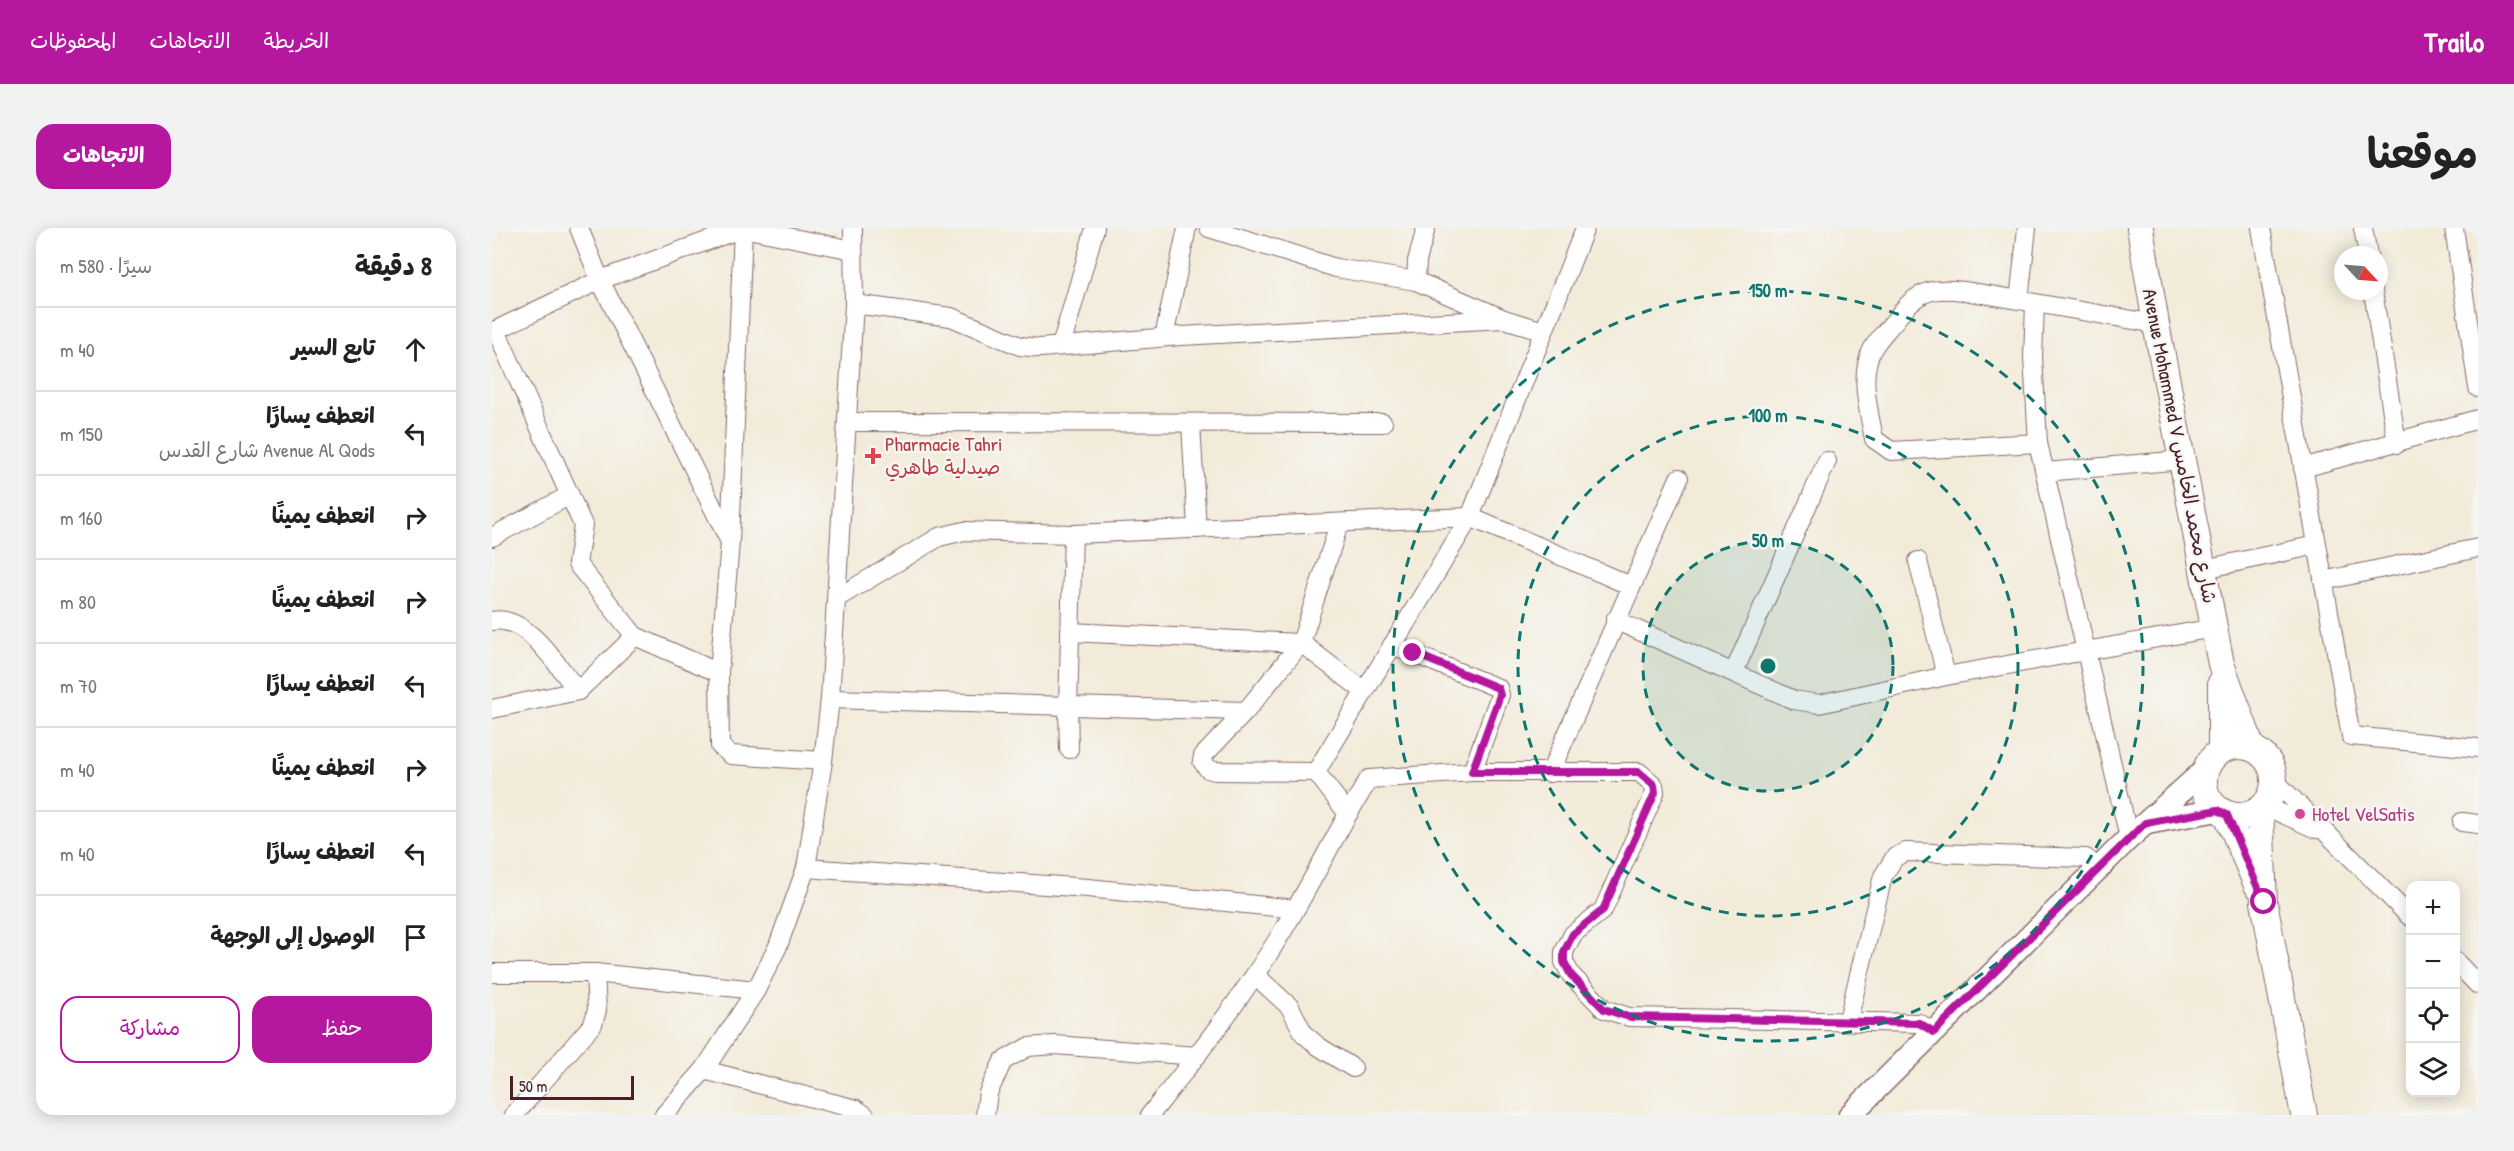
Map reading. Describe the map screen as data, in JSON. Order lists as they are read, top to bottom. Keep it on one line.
{"streets":{"main road":["Avenue Mohammed V شارع محمد الخامس"]},"places":{"health":["Pharmacie Tahri صيدلية طاهري"],"other":["Hotel VelSatis"]},"scale_bar":"50 m","north":"bottom right","page":{"header":"Trailo","nav":["الخريطة","الاتجاهات","المحفوظات"],"title":"موقعنا","buttons":["الاتجاهات",["حفظ","مشاركة"]],"heading":["8 دقيقة","سيرًا · 580 m"],"list":[["تابع السير","40 m"],["انعطف يسارًا","Avenue Al Qods شارع القدس","150 m"],["انعطف يمينًا","160 m"],["انعطف يمينًا","80 m"],["انعطف يسارًا","70 m"],["انعطف يمينًا","40 m"],["انعطف يسارًا","40 m"],"الوصول إلى الوجهة"],"map_buttons":["+","−"],"scale":"50 m"},"rings":["150 m","100 m","50 m"]}
